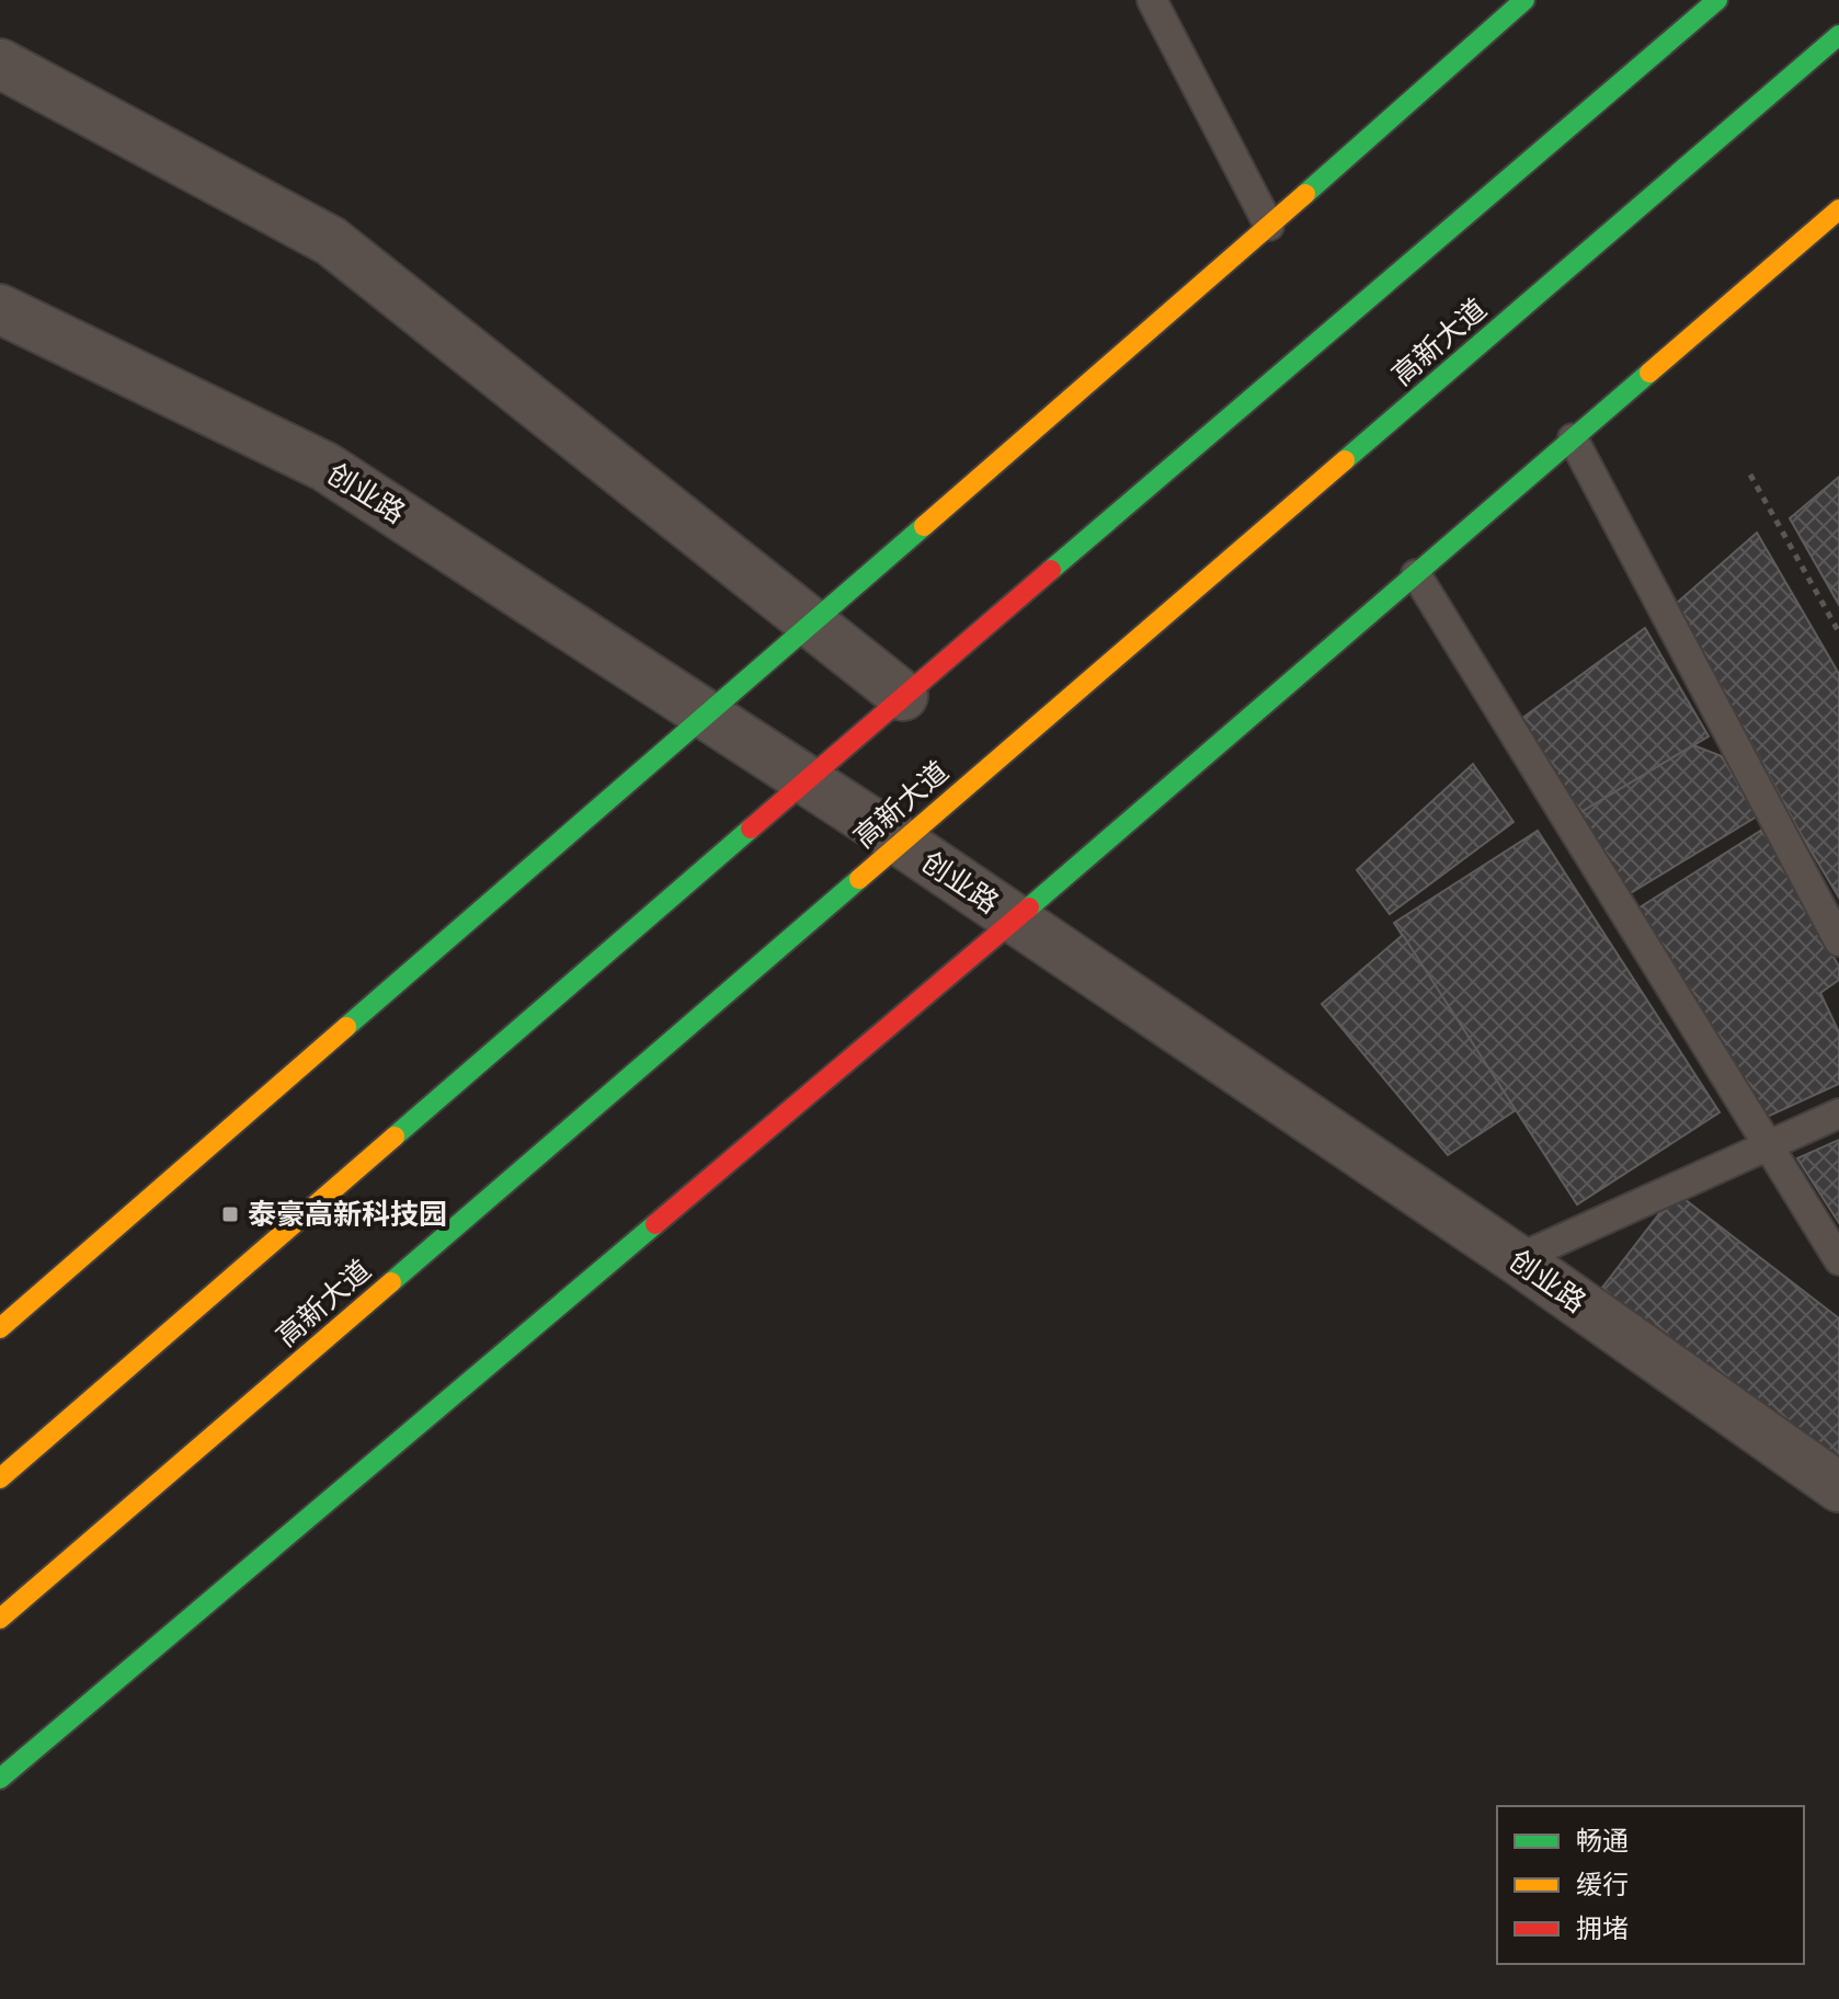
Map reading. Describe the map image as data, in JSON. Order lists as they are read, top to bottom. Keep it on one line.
{"streets":{"main road":["高新大道"],"street":["创业路"]},"crossings":[["高新大道","创业路"]],"places":{"transit":["泰豪高新科技园"]},"legend":["畅通","缓行","拥堵"]}
